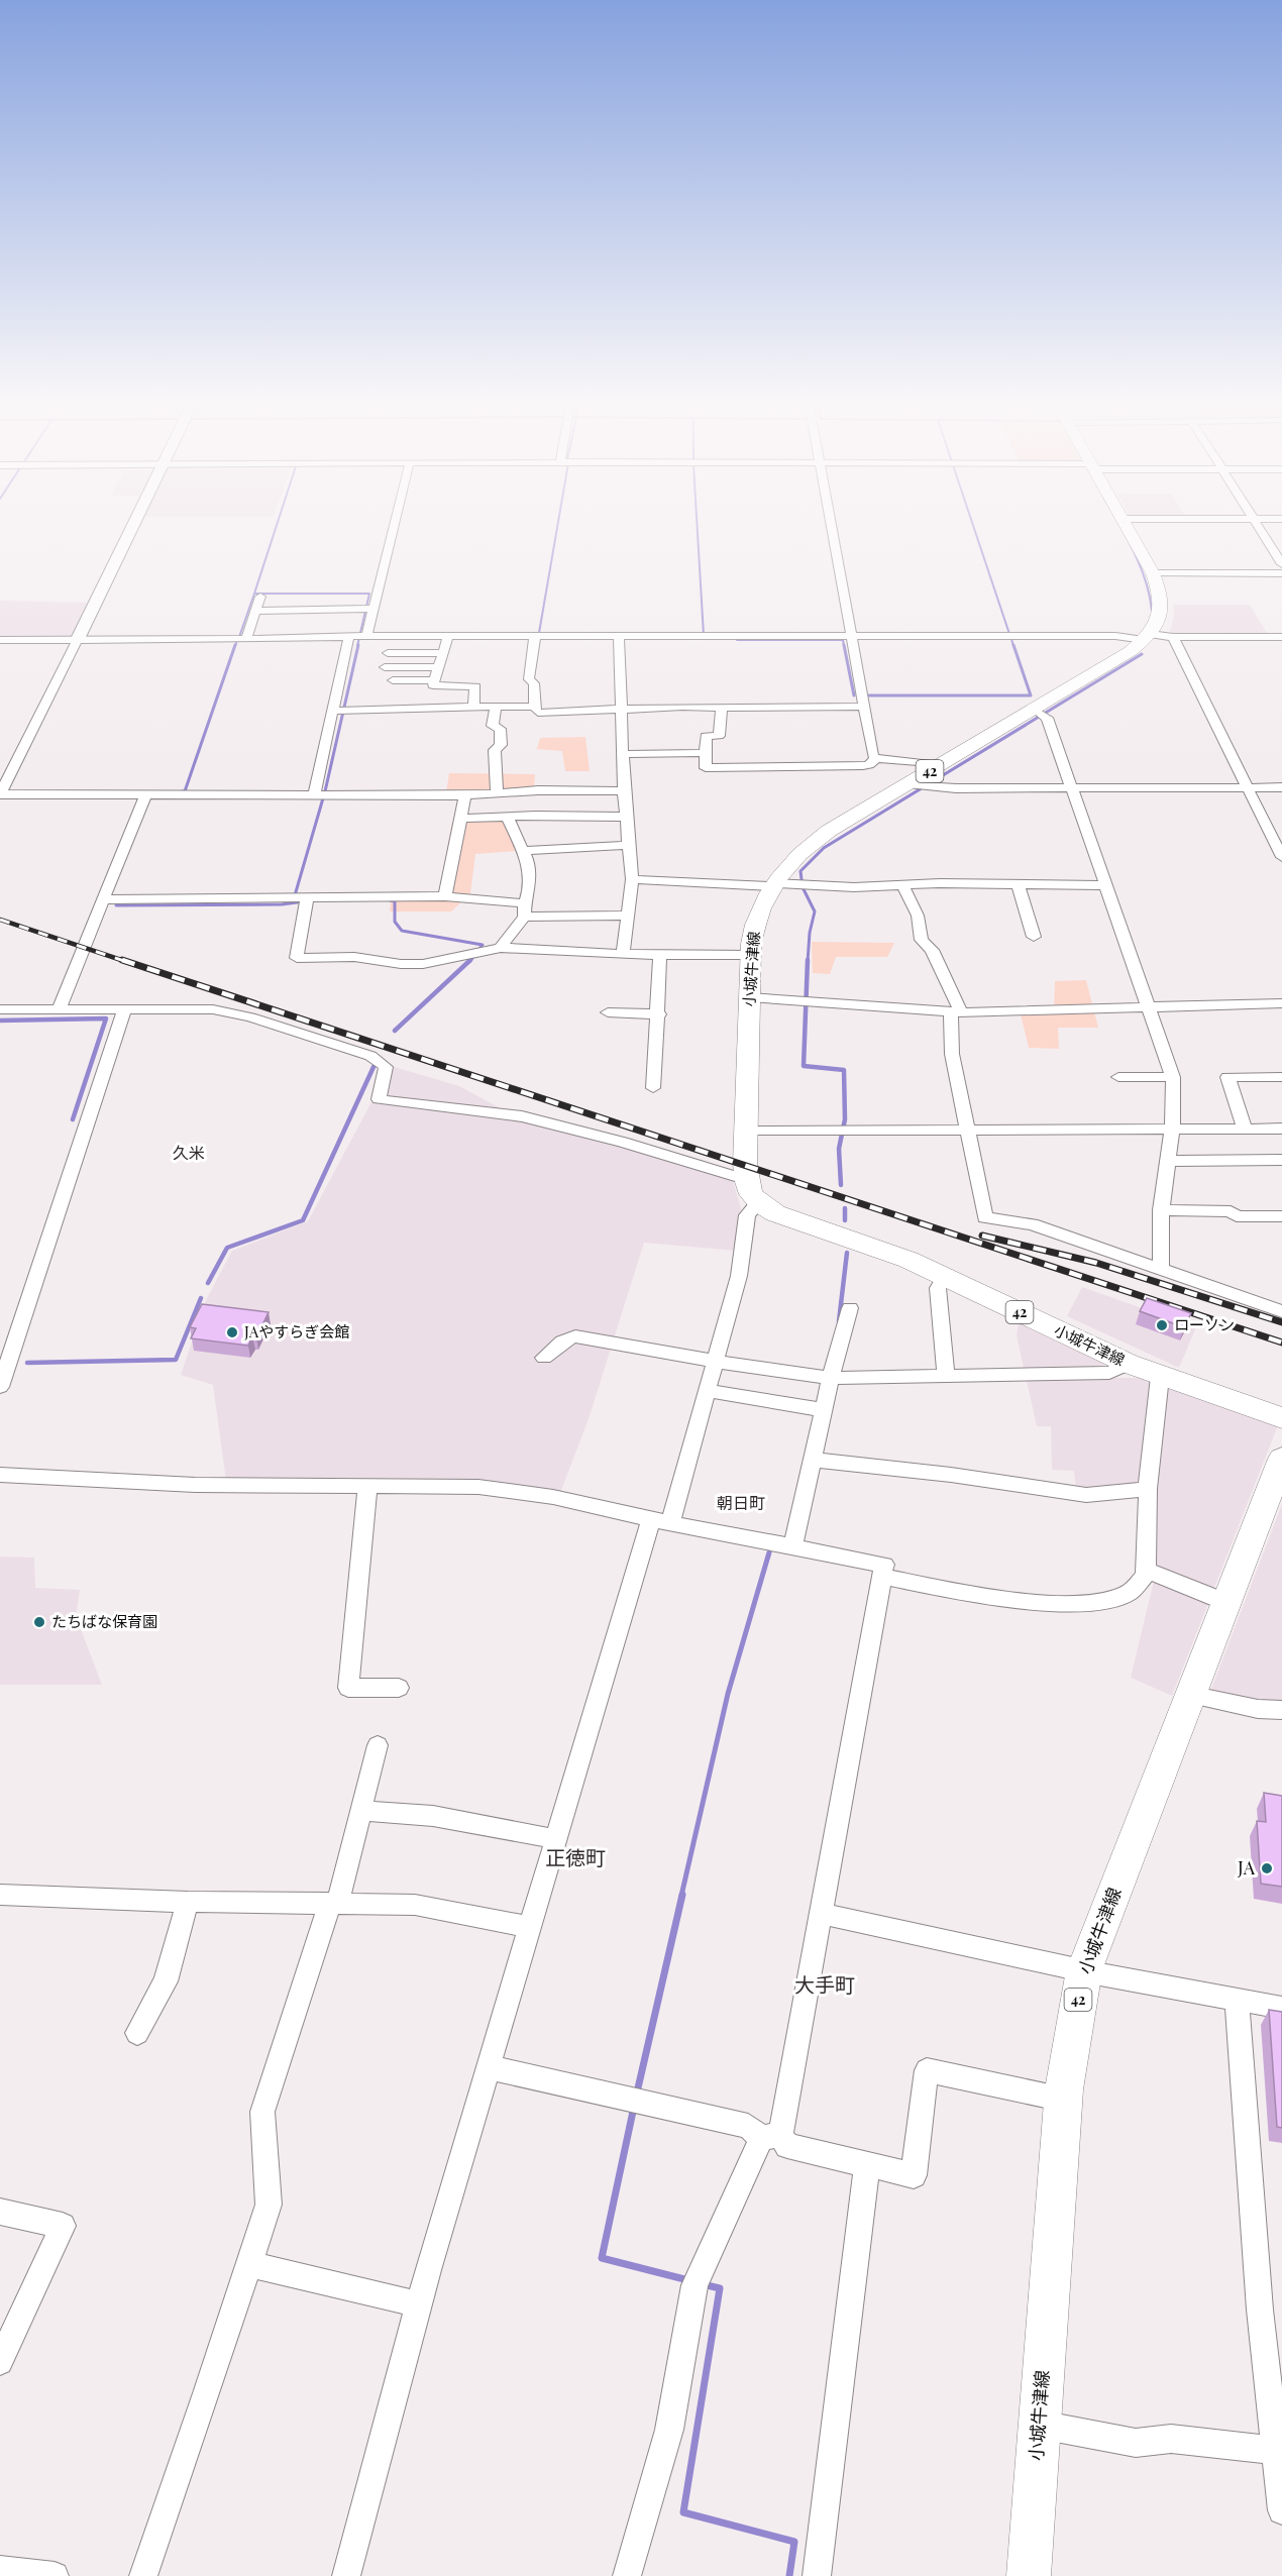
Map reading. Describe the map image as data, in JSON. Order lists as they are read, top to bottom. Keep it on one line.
{"streets":{"main road":["42","小城牛津線"]},"districts":["久米","朝日町","正徳町","大手町"],"places":["ローソン","JAやすらぎ会館","たちばな保育園","JA"]}
